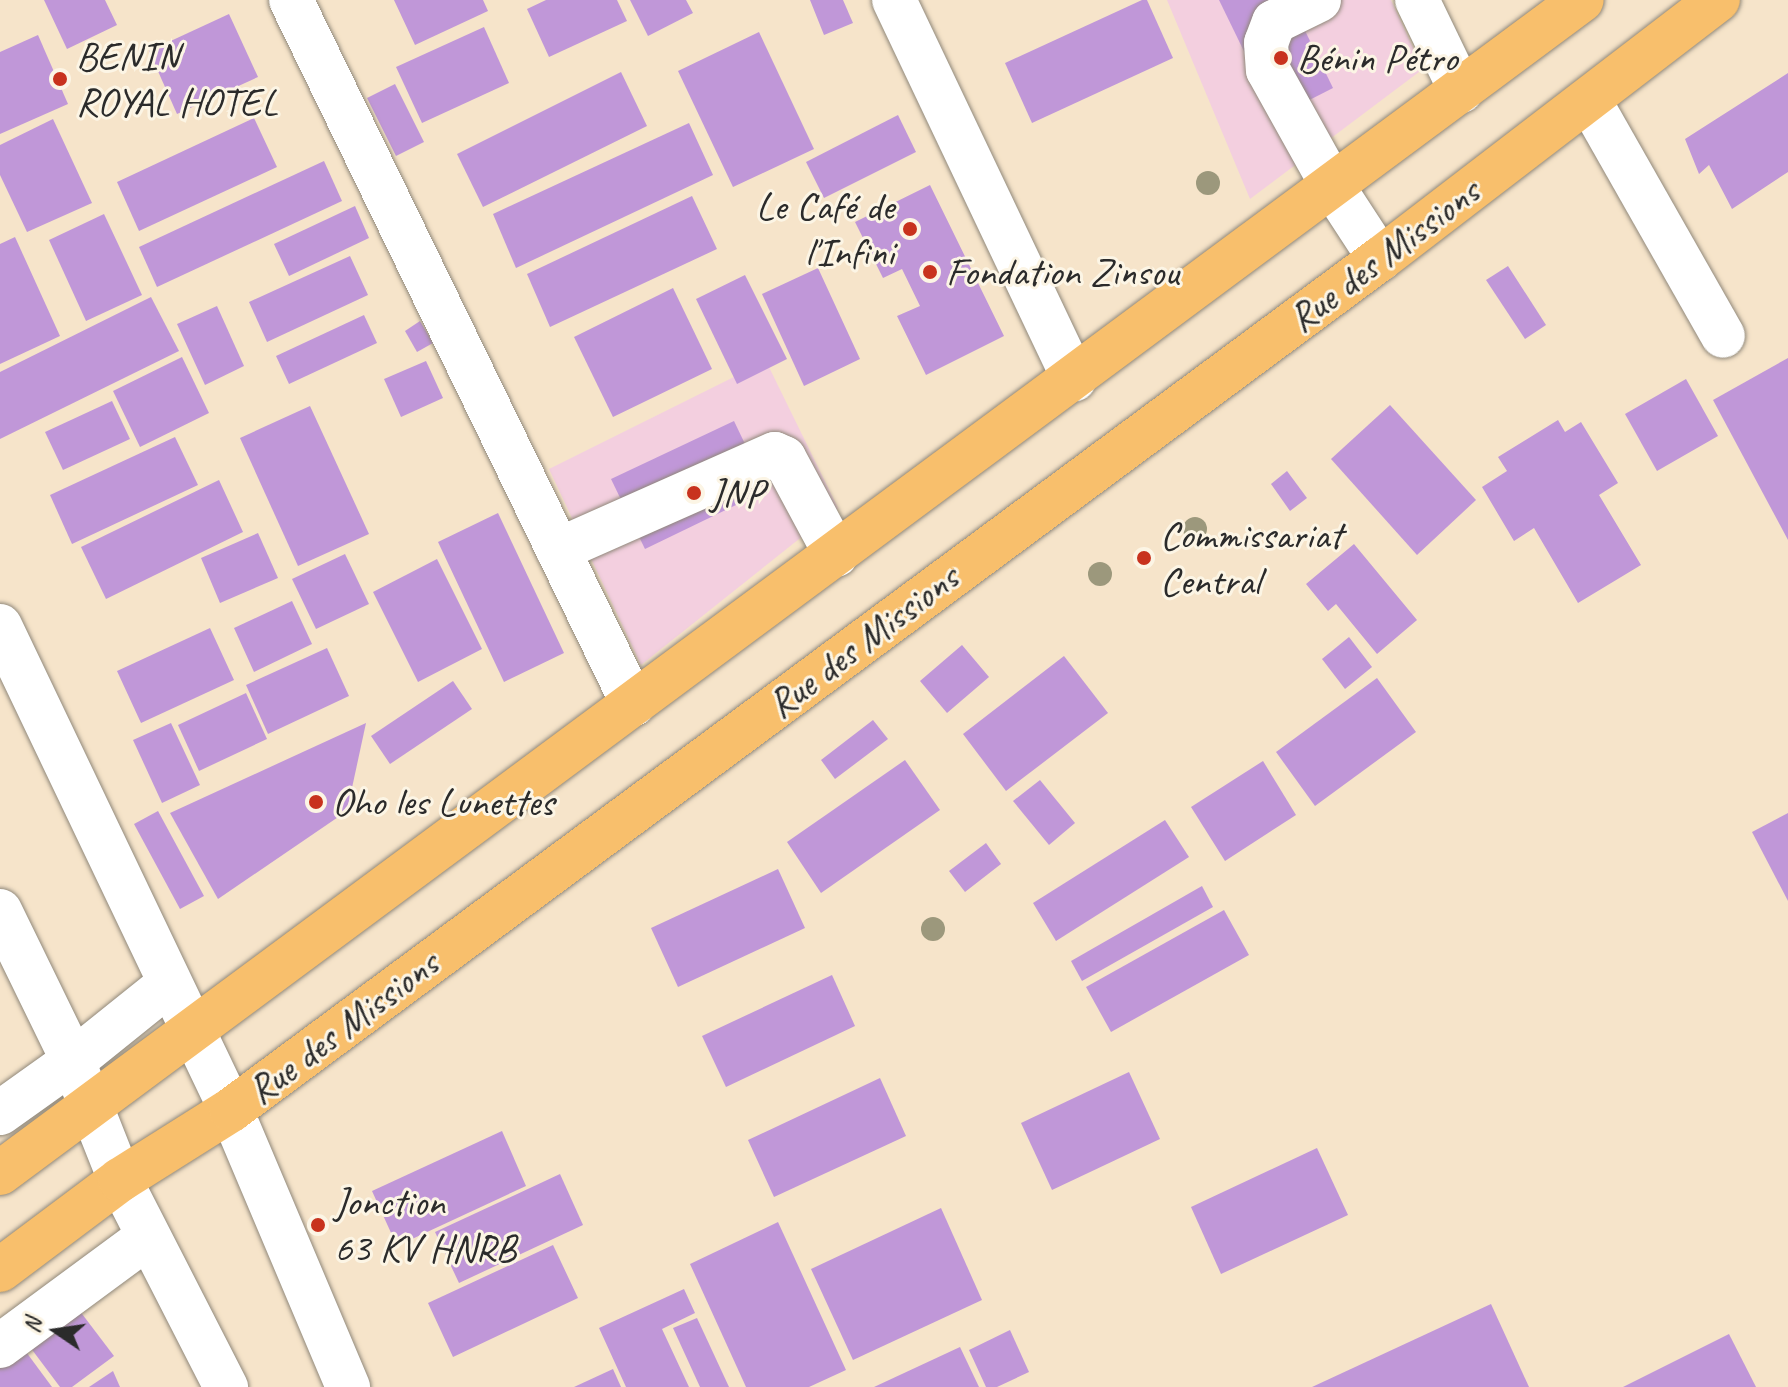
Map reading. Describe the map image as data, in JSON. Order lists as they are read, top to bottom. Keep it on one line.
{"streets":{"highway":["Rue des Missions"]},"places":["Bénin Pétro","BENIN ROYAL HOTEL","Le Café de l'Infini","Fondation Zinsou","JNP","Commissariat Central","Oho les Lunettes","Jonction 63 KV HNRB"],"north":"left"}
